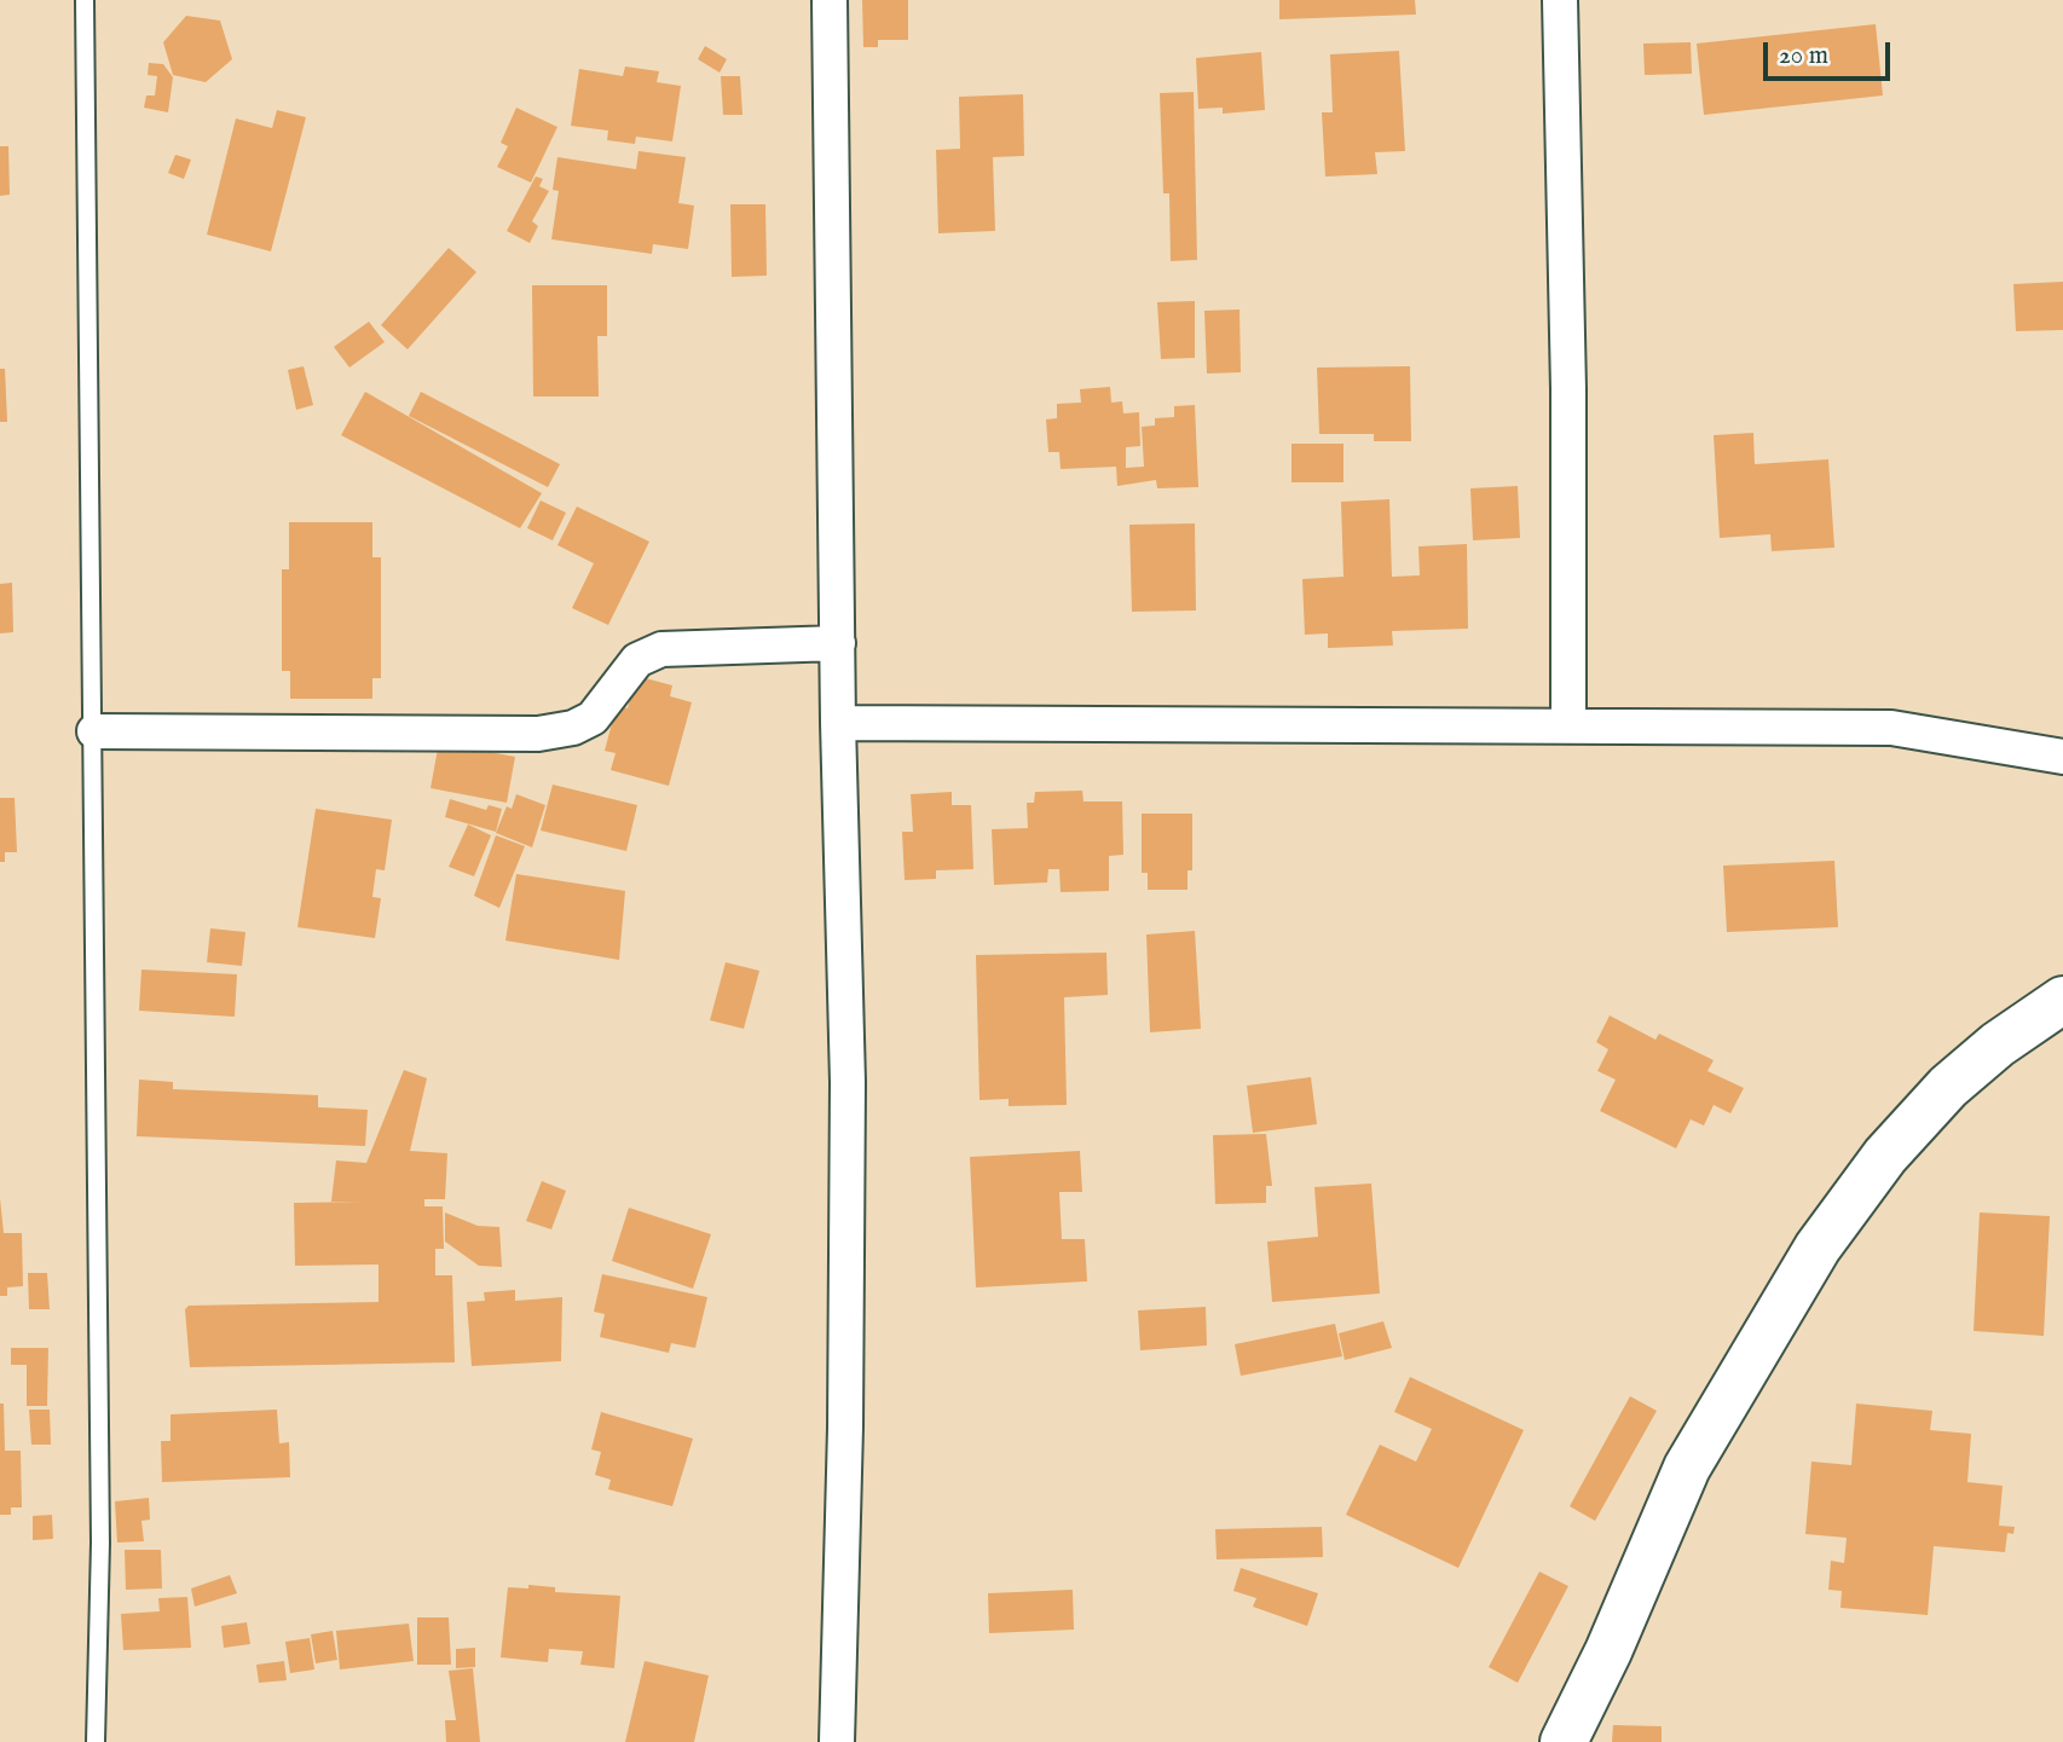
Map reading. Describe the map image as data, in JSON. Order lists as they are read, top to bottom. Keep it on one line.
{"scale_bar":"20 m"}
